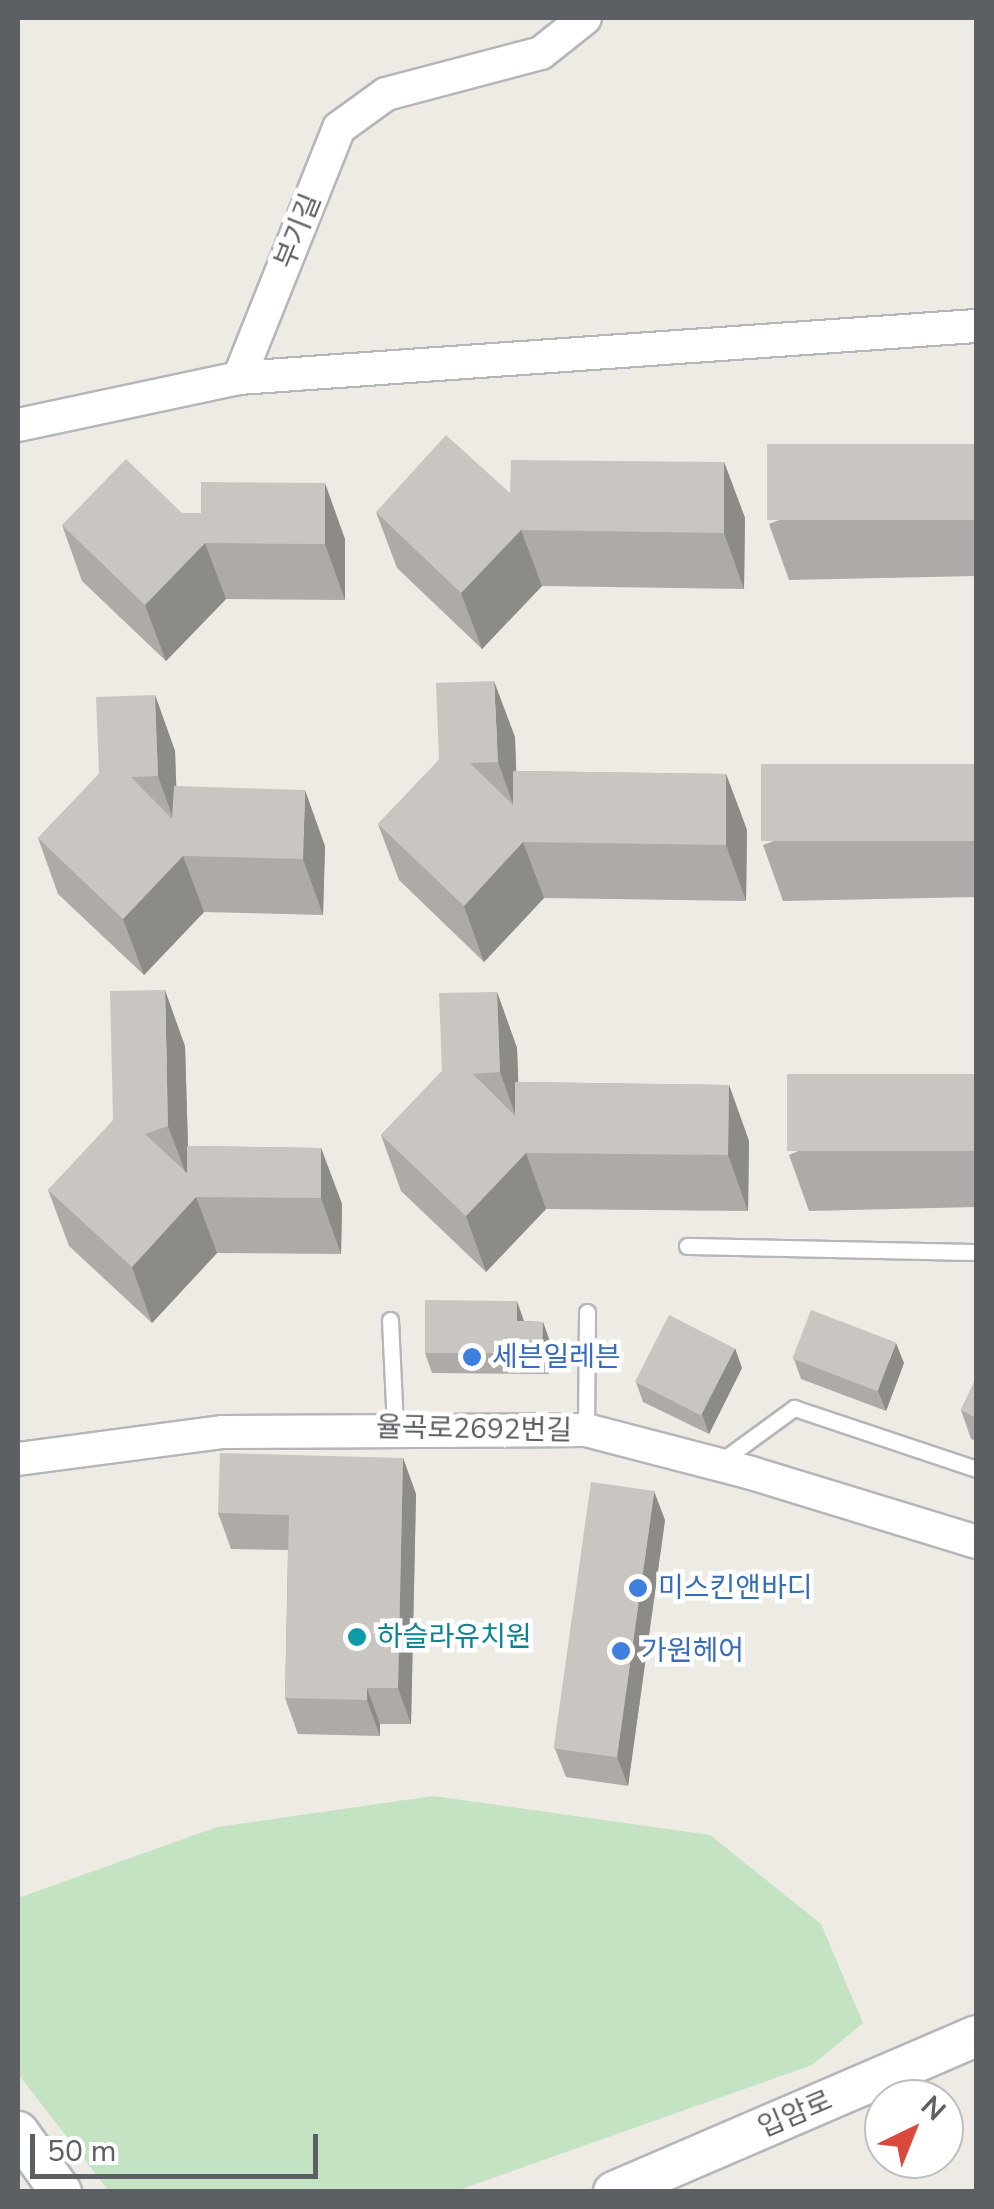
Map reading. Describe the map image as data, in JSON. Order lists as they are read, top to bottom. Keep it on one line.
{"streets":{"street":["부기길","율곡로2692번길","입암로"]},"places":["세븐일레븐","미스킨앤바디","하슬라유치원","가원헤어"],"scale_bar":"50 m","north":"top right"}
